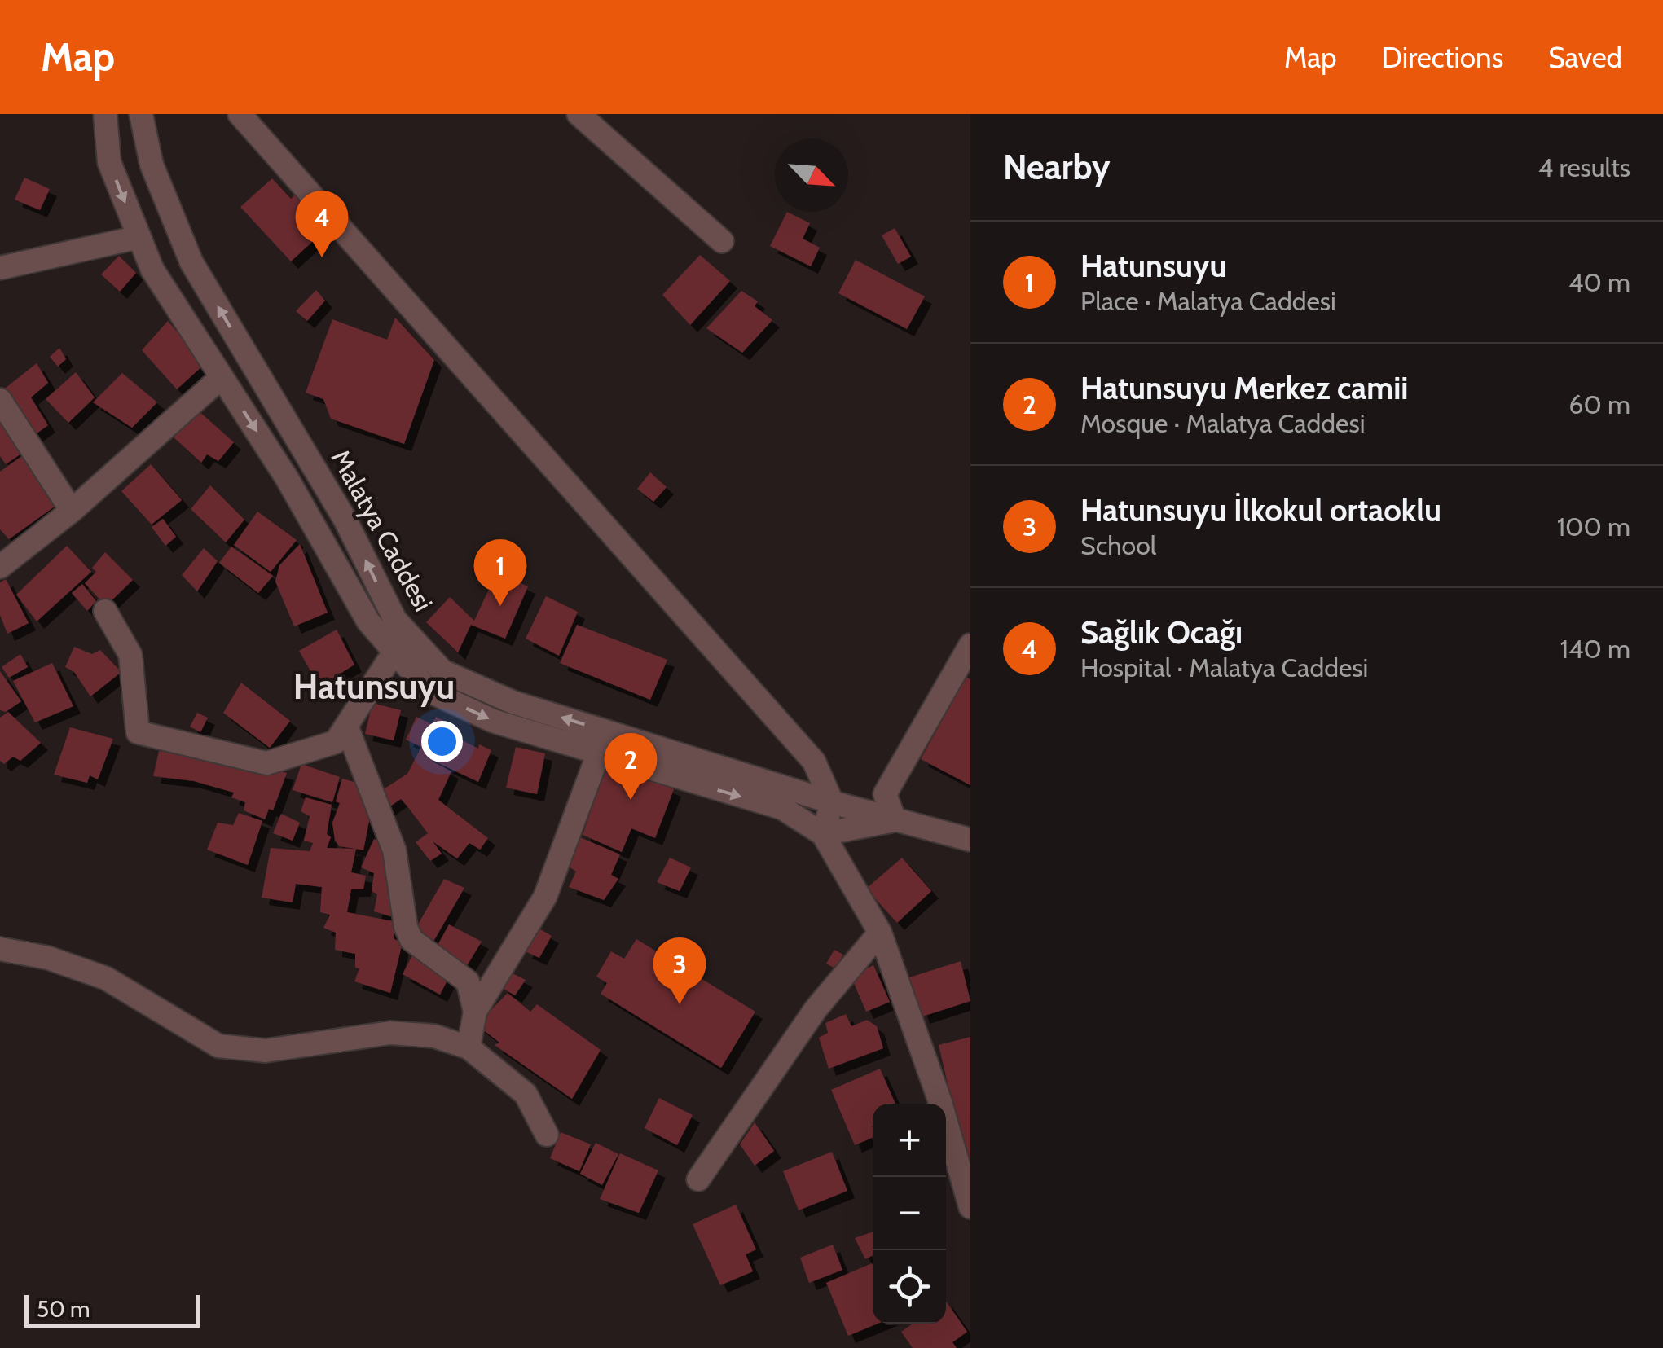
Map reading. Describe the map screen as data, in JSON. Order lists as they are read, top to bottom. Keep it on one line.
{"streets":{"street":["Malatya Caddesi"]},"districts":["Hatunsuyu"],"scale_bar":"50 m","north":"bottom right","page":{"header":"Map","nav":["Map","Directions","Saved"],"heading":["Nearby","4 results"],"pins":["4","1","2","3"],"list":[{"mark":"1","name":"Hatunsuyu","note":"Place · Malatya Caddesi","value":"40 m"},{"mark":"2","name":"Hatunsuyu Merkez camii","note":"Mosque · Malatya Caddesi","value":"60 m"},{"mark":"3","name":"Hatunsuyu İlkokul ortaoklu","note":"School","value":"100 m"},{"mark":"4","name":"Sağlık Ocağı","note":"Hospital · Malatya Caddesi","value":"140 m"}],"map_buttons":["+","−"],"scale":"50 m"}}
